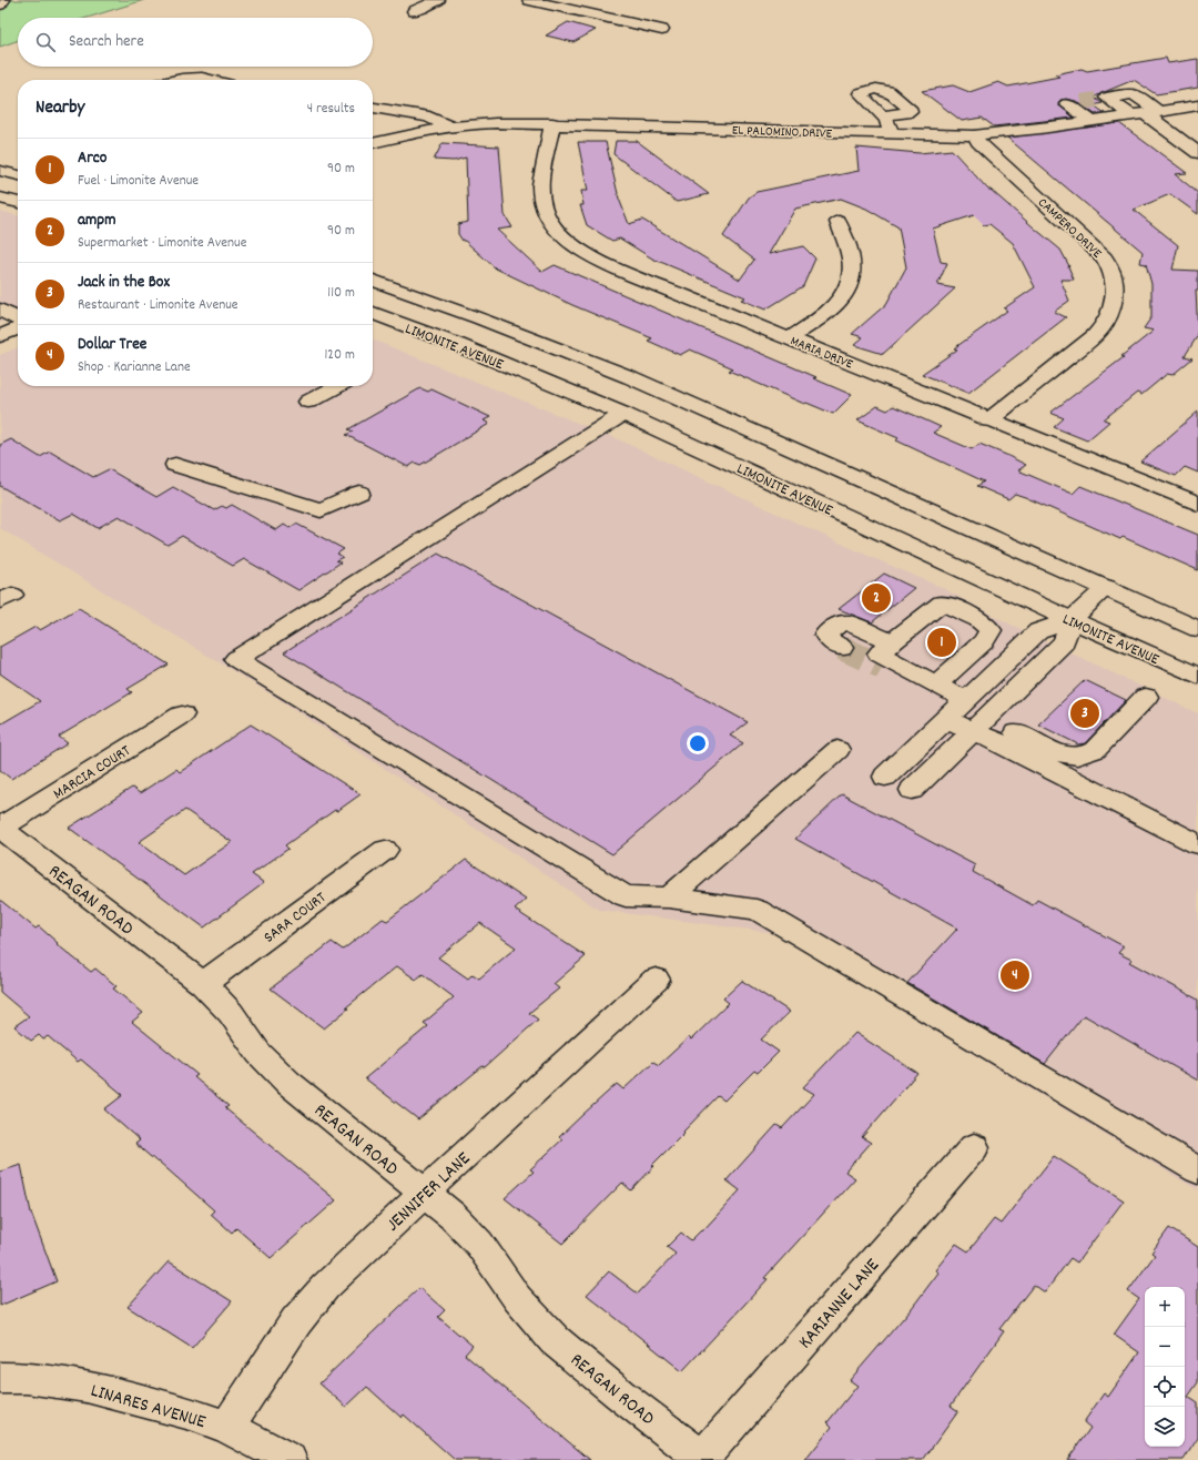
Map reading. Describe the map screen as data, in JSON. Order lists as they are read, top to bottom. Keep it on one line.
{"streets":{"street":["EL PALOMINO DRIVE","CAMPERO DRIVE","LIMONITE AVENUE","MARIA DRIVE","MARCIA COURT","REAGAN ROAD","SARA COURT","JENNIFER LANE","KARIANNE LANE","LINARES AVENUE"]},"crossings":[["EL PALOMINO DRIVE","CAMPERO DRIVE"],["EL PALOMINO DRIVE","MARIA DRIVE"],["CAMPERO DRIVE","MARIA DRIVE"],["MARCIA COURT","REAGAN ROAD"],["REAGAN ROAD","SARA COURT"],["REAGAN ROAD","JENNIFER LANE"],["REAGAN ROAD","KARIANNE LANE"],["JENNIFER LANE","LINARES AVENUE"]],"page":{"search":"Search here","heading":["Nearby","4 results"],"list":[{"mark":"1","name":"Arco","note":"Fuel · Limonite Avenue","value":"90 m"},{"mark":"2","name":"ampm","note":"Supermarket · Limonite Avenue","value":"90 m"},{"mark":"3","name":"Jack in the Box","note":"Restaurant · Limonite Avenue","value":"110 m"},{"mark":"4","name":"Dollar Tree","note":"Shop · Karianne Lane","value":"120 m"}],"pins":["2","1","3","4"],"map_buttons":["+","−"]}}
